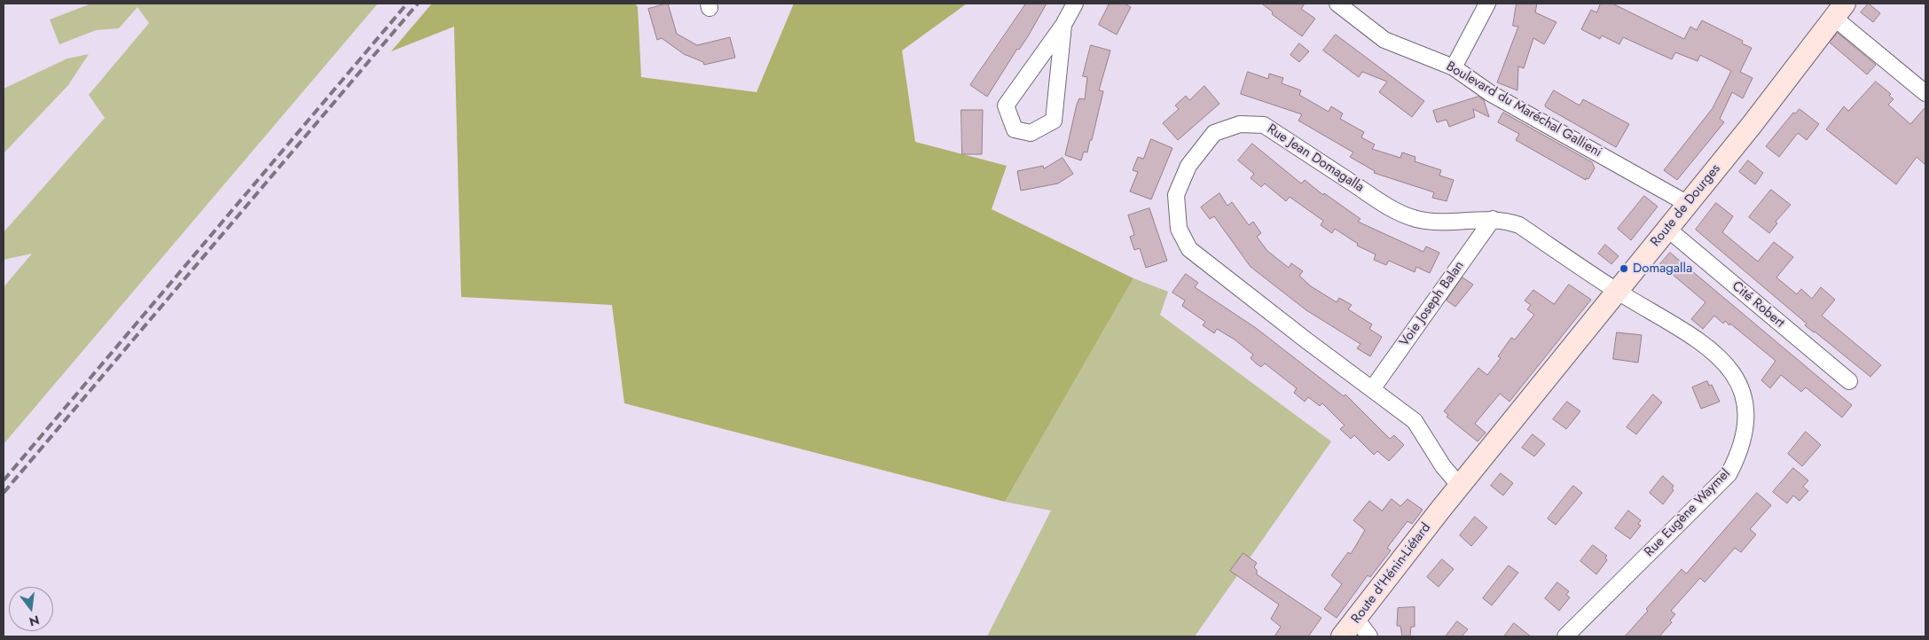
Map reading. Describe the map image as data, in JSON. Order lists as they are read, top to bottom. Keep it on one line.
{"streets":{"main road":["Route de Dourges","Route d'Hénin-Liétard"],"street":["Boulevard du Maréchal Gallieni","Rue Jean Domagalla","Voie Joseph Balan","Cité Robert","Rue Eugène Waymel"]},"crossings":[["Boulevard du Maréchal Gallieni","Route de Dourges"],["Rue Jean Domagalla","Route de Dourges"],["Rue Jean Domagalla","Voie Joseph Balan"],["Rue Jean Domagalla","Rue Eugène Waymel"],["Route de Dourges","Cité Robert"],["Route de Dourges","Rue Eugène Waymel"],["Route de Dourges","Route d'Hénin-Liétard"]],"places":["Domagalla"],"north":"bottom"}
